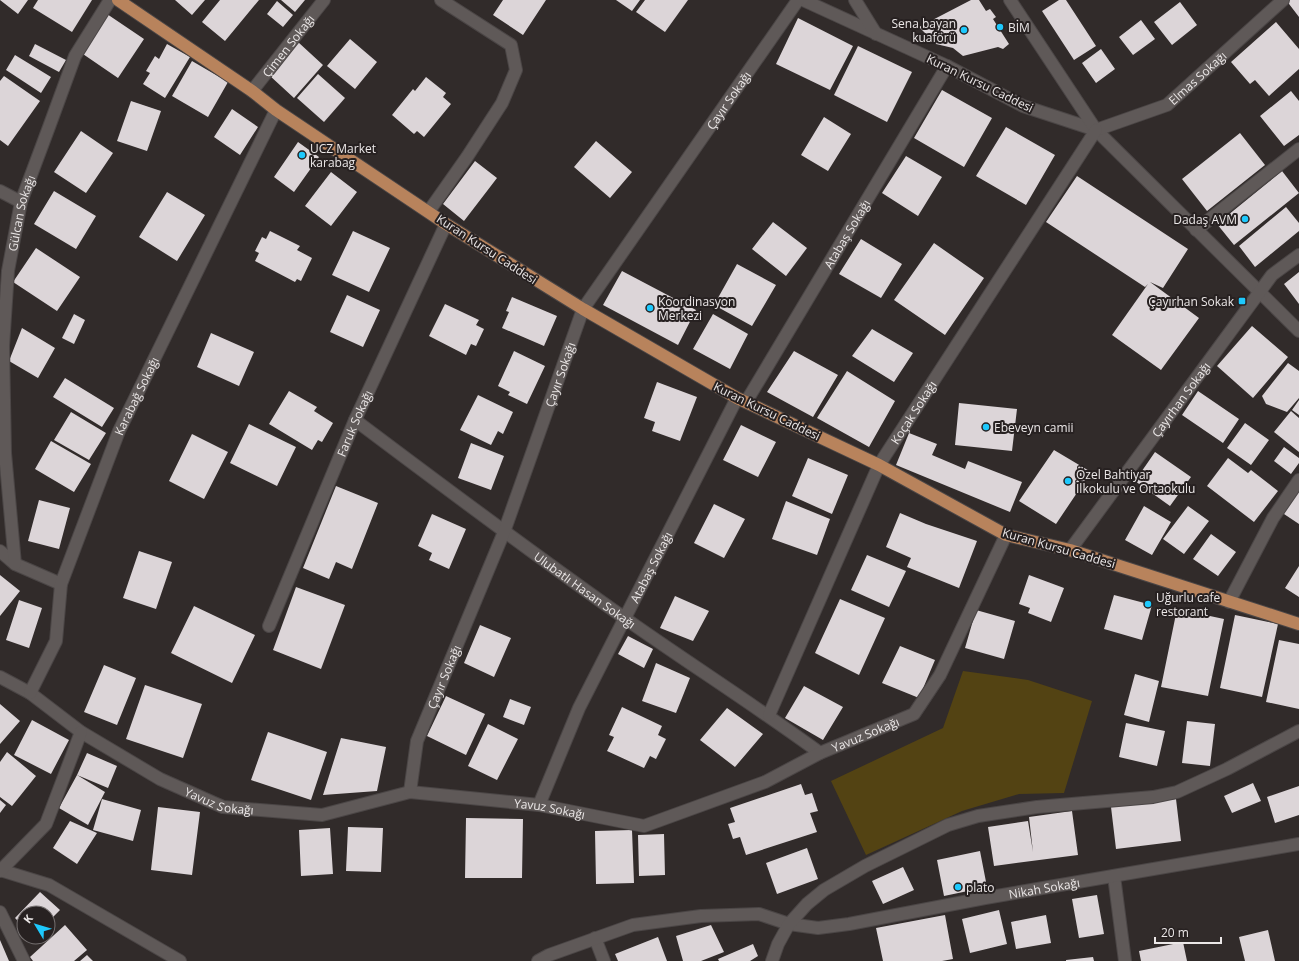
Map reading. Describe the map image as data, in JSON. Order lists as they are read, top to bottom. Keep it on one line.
{"streets":{"main road":["Kuran Kursu Caddesi"],"street":["Çimen Sokağı","Elmas Sokağı","Çayır Sokağı","Gülcan Sokağı","Atabaş Sokağı","Karabağ Sokağı","Çayırhan Sokağı","Koçak Sokağı","Faruk Sokağı","Ulubatlı Hasan Sokağı","Yavuz Sokağı","Nikah Sokağı"]},"crossings":[["Çimen Sokağı","Kuran Kursu Caddesi"],["Elmas Sokağı","Kuran Kursu Caddesi"],["Elmas Sokağı","Koçak Sokağı"],["Kuran Kursu Caddesi","Çayır Sokağı"],["Kuran Kursu Caddesi","Atabaş Sokağı"],["Kuran Kursu Caddesi","Karabağ Sokağı"],["Kuran Kursu Caddesi","Çayırhan Sokağı"],["Kuran Kursu Caddesi","Koçak Sokağı"],["Kuran Kursu Caddesi","Faruk Sokağı"],["Kuran Kursu Caddesi","Yavuz Sokağı"],["Çayır Sokağı","Ulubatlı Hasan Sokağı"],["Çayır Sokağı","Yavuz Sokağı"],["Atabaş Sokağı","Ulubatlı Hasan Sokağı"],["Atabaş Sokağı","Yavuz Sokağı"],["Karabağ Sokağı","Yavuz Sokağı"],["Koçak Sokağı","Ulubatlı Hasan Sokağı"],["Faruk Sokağı","Ulubatlı Hasan Sokağı"],["Ulubatlı Hasan Sokağı","Yavuz Sokağı"]],"places":{"other":["BİM","Sena bayan kuaförü","UCZ Market karabag","Dadaş AVM","Koordinasyon Merkezi","Ebeveyn camii","Özel Bahtiyar İlkokulu ve Ortaokulu","Uğurlu cafe restorant","plato"],"transit":["Çayırhan Sokak"]},"scale_bar":"20 m","north":"top left"}
